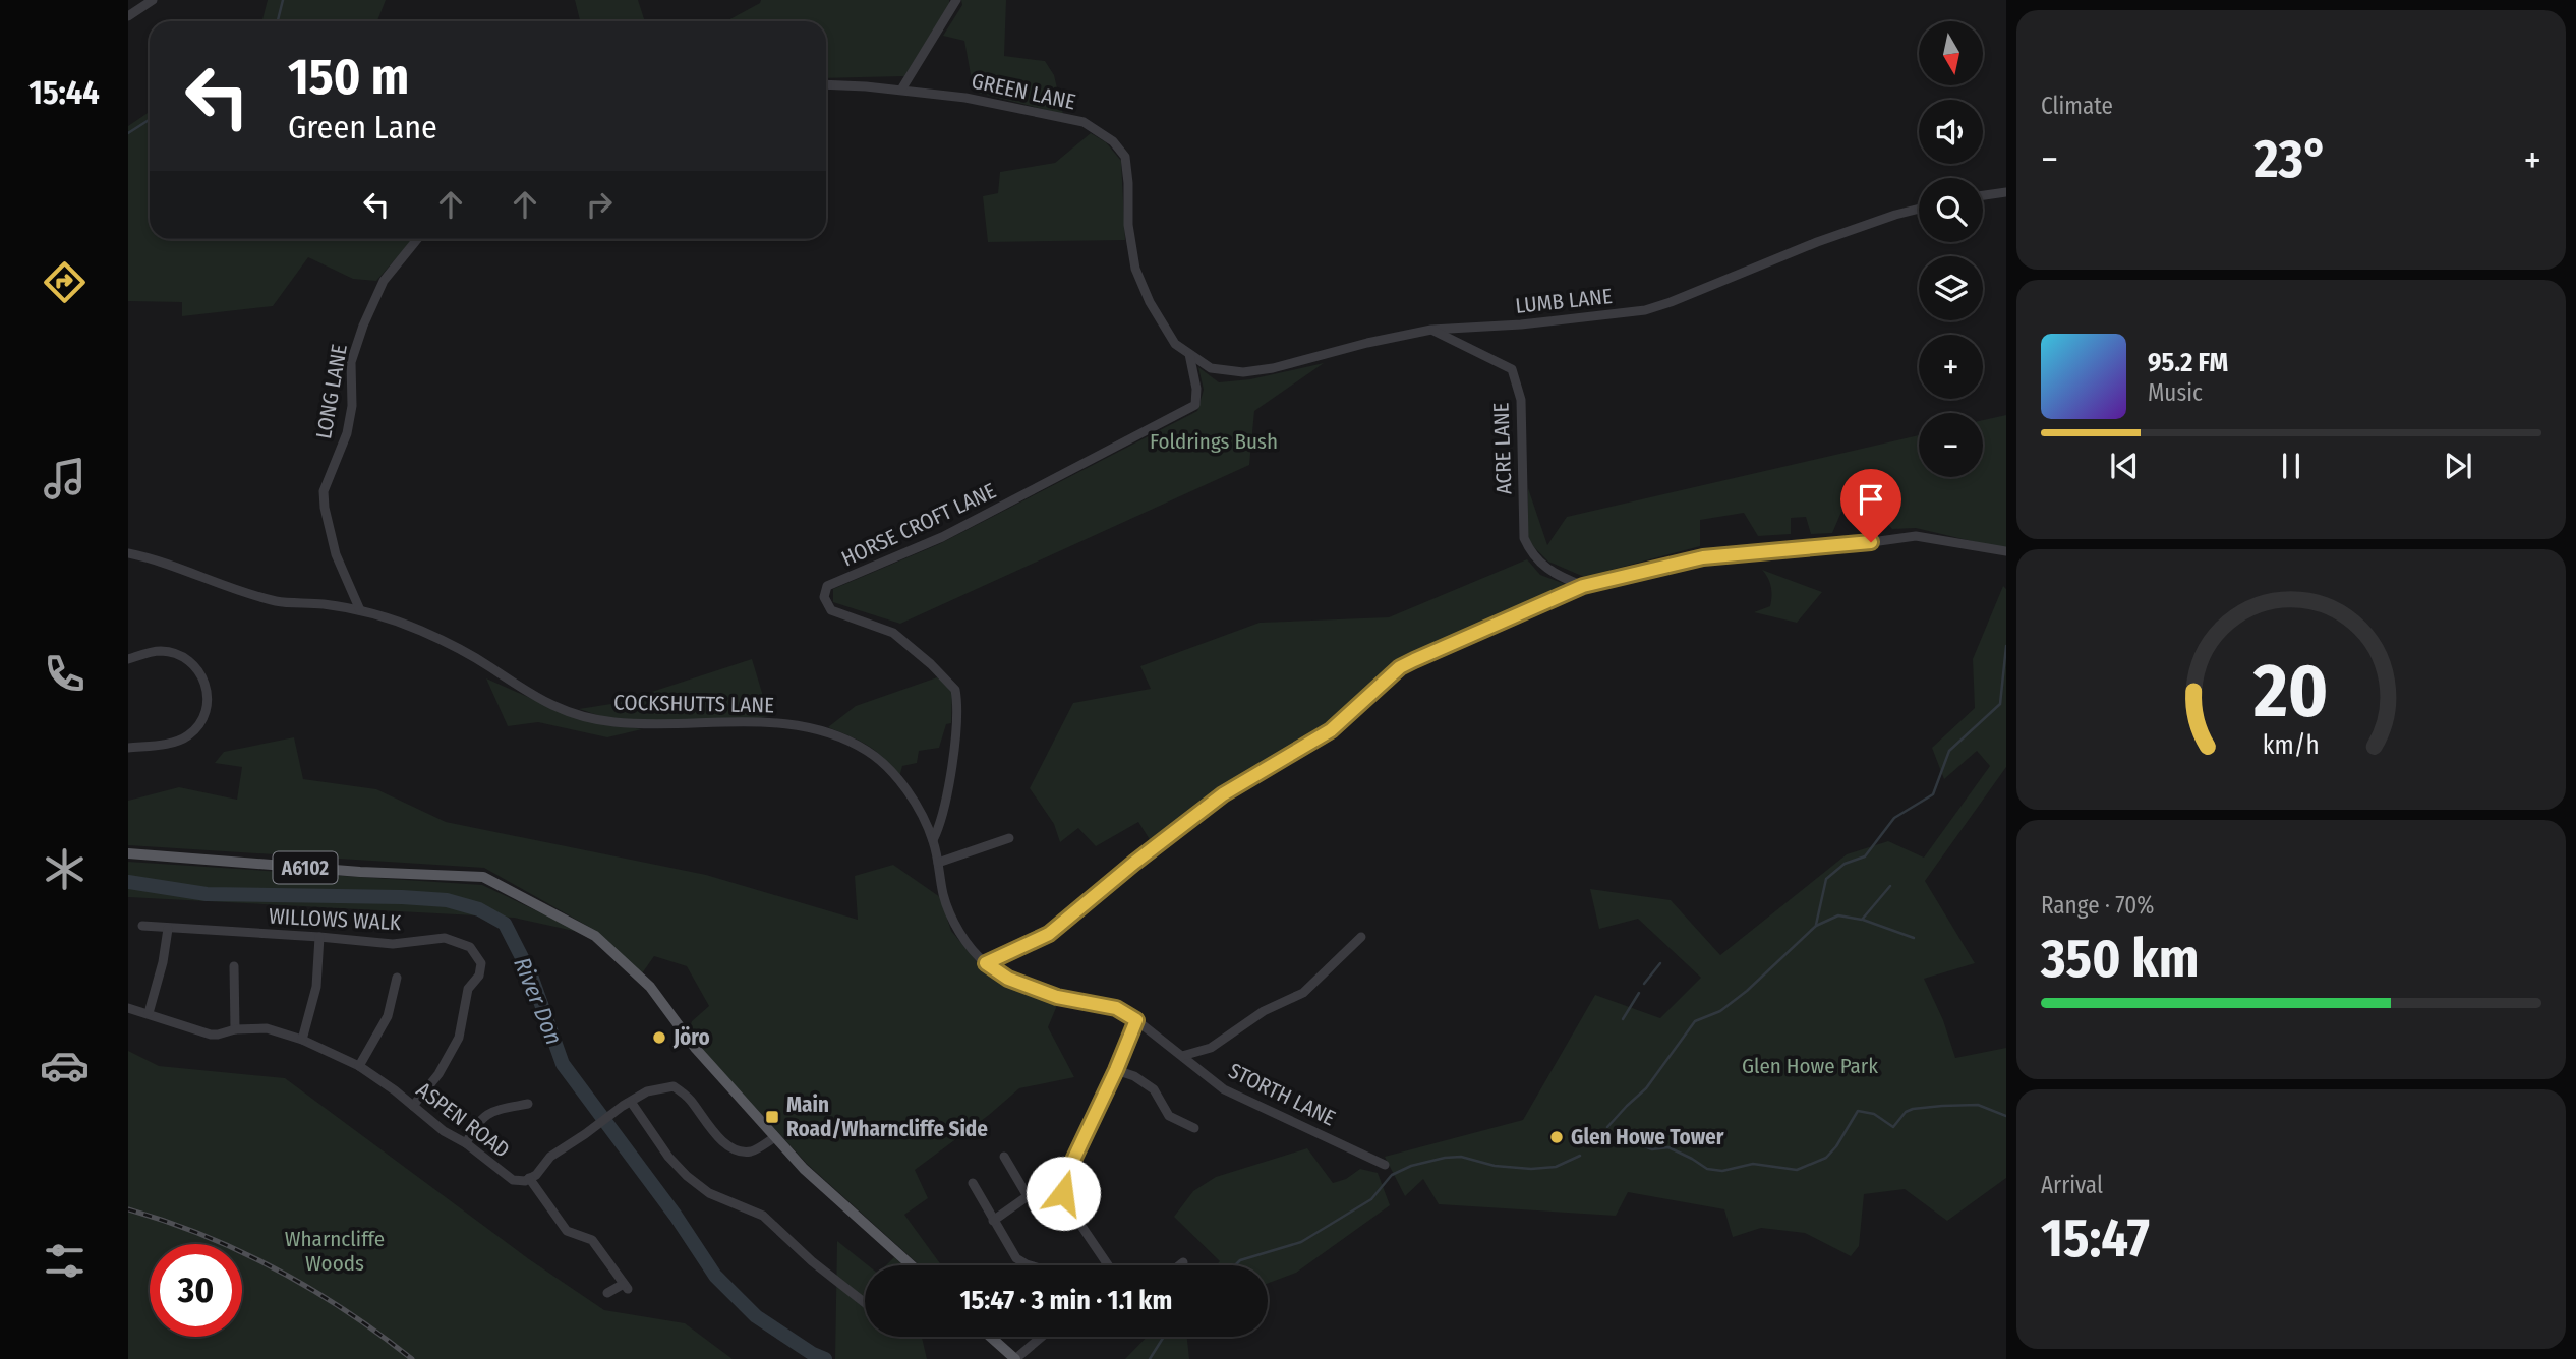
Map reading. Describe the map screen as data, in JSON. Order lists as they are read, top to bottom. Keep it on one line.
{"streets":{"main road":["A6102"],"street":["GREEN LANE","LUMB LANE","LONG LANE","ACRE LANE","HORSE CROFT LANE","COCKSHUTTS LANE","WILLOWS WALK","STORTH LANE","ASPEN ROAD"]},"crossings":[["GREEN LANE","LUMB LANE"],["GREEN LANE","HORSE CROFT LANE"],["LUMB LANE","ACRE LANE"],["LUMB LANE","HORSE CROFT LANE"],["LONG LANE","COCKSHUTTS LANE"],["HORSE CROFT LANE","COCKSHUTTS LANE"],["WILLOWS WALK","ASPEN ROAD"]],"water":["River Don"],"parks":["Foldrings Bush","Glen Howe Park","Wharncliffe Woods"],"places":{"other":["Jöro","Glen Howe Tower"],"transit":["Main Road/Wharncliffe Side"]},"north":"bottom","page":{"tabs":"15:44","tile":["Climate",["Range · 70%","350 km"],["Arrival","15:47"]],"map_buttons":["+","−"],"turn":["150 m","Green Lane"],"heat":["−","23°","+"],"song":["95.2 FM","Music"],"limit":"30","trip":"15:47 · 3 min · 1.1 km","gauge":["20","km/h"]}}
